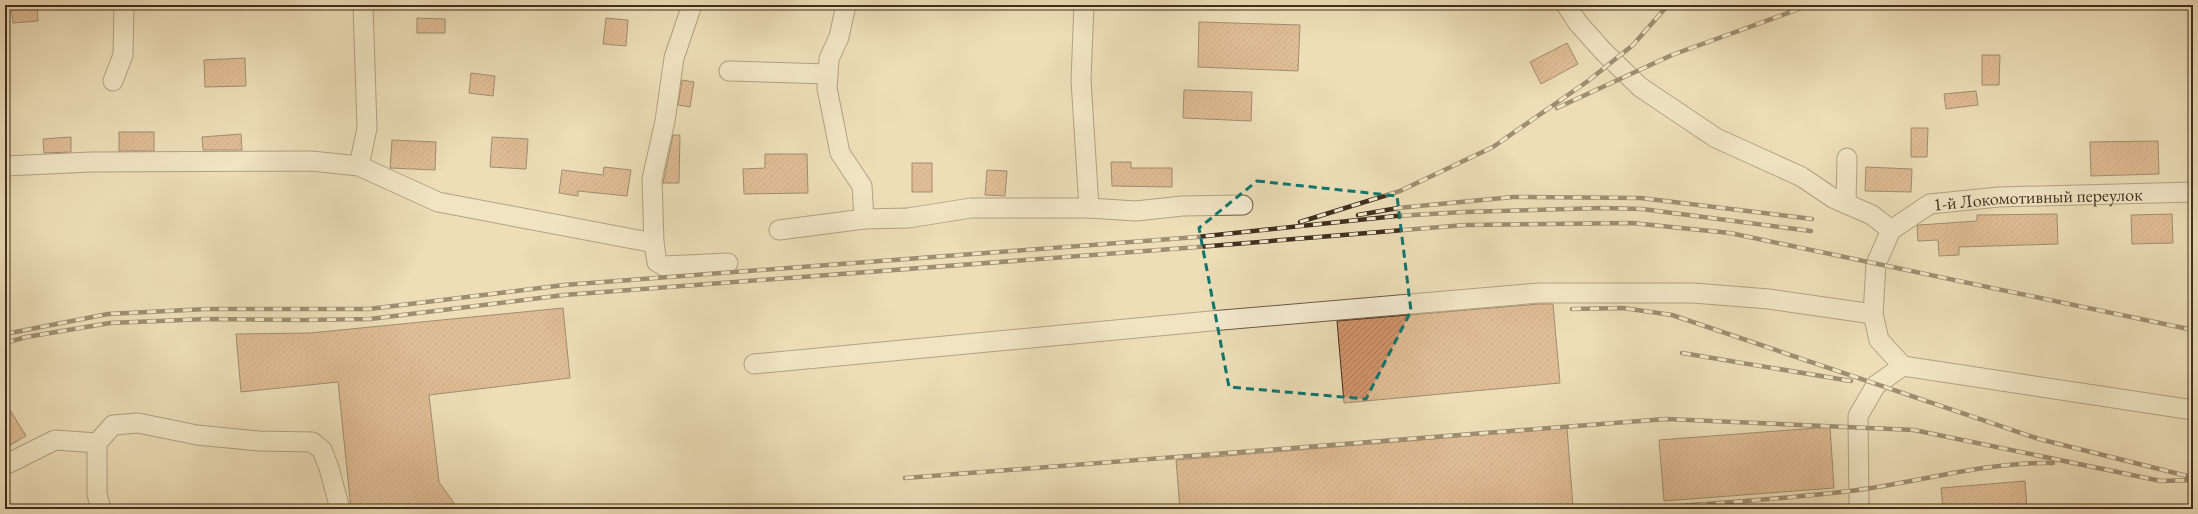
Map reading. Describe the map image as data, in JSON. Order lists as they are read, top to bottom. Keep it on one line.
{"streets":{"street":["1-й Локомотивный переулок"]}}
